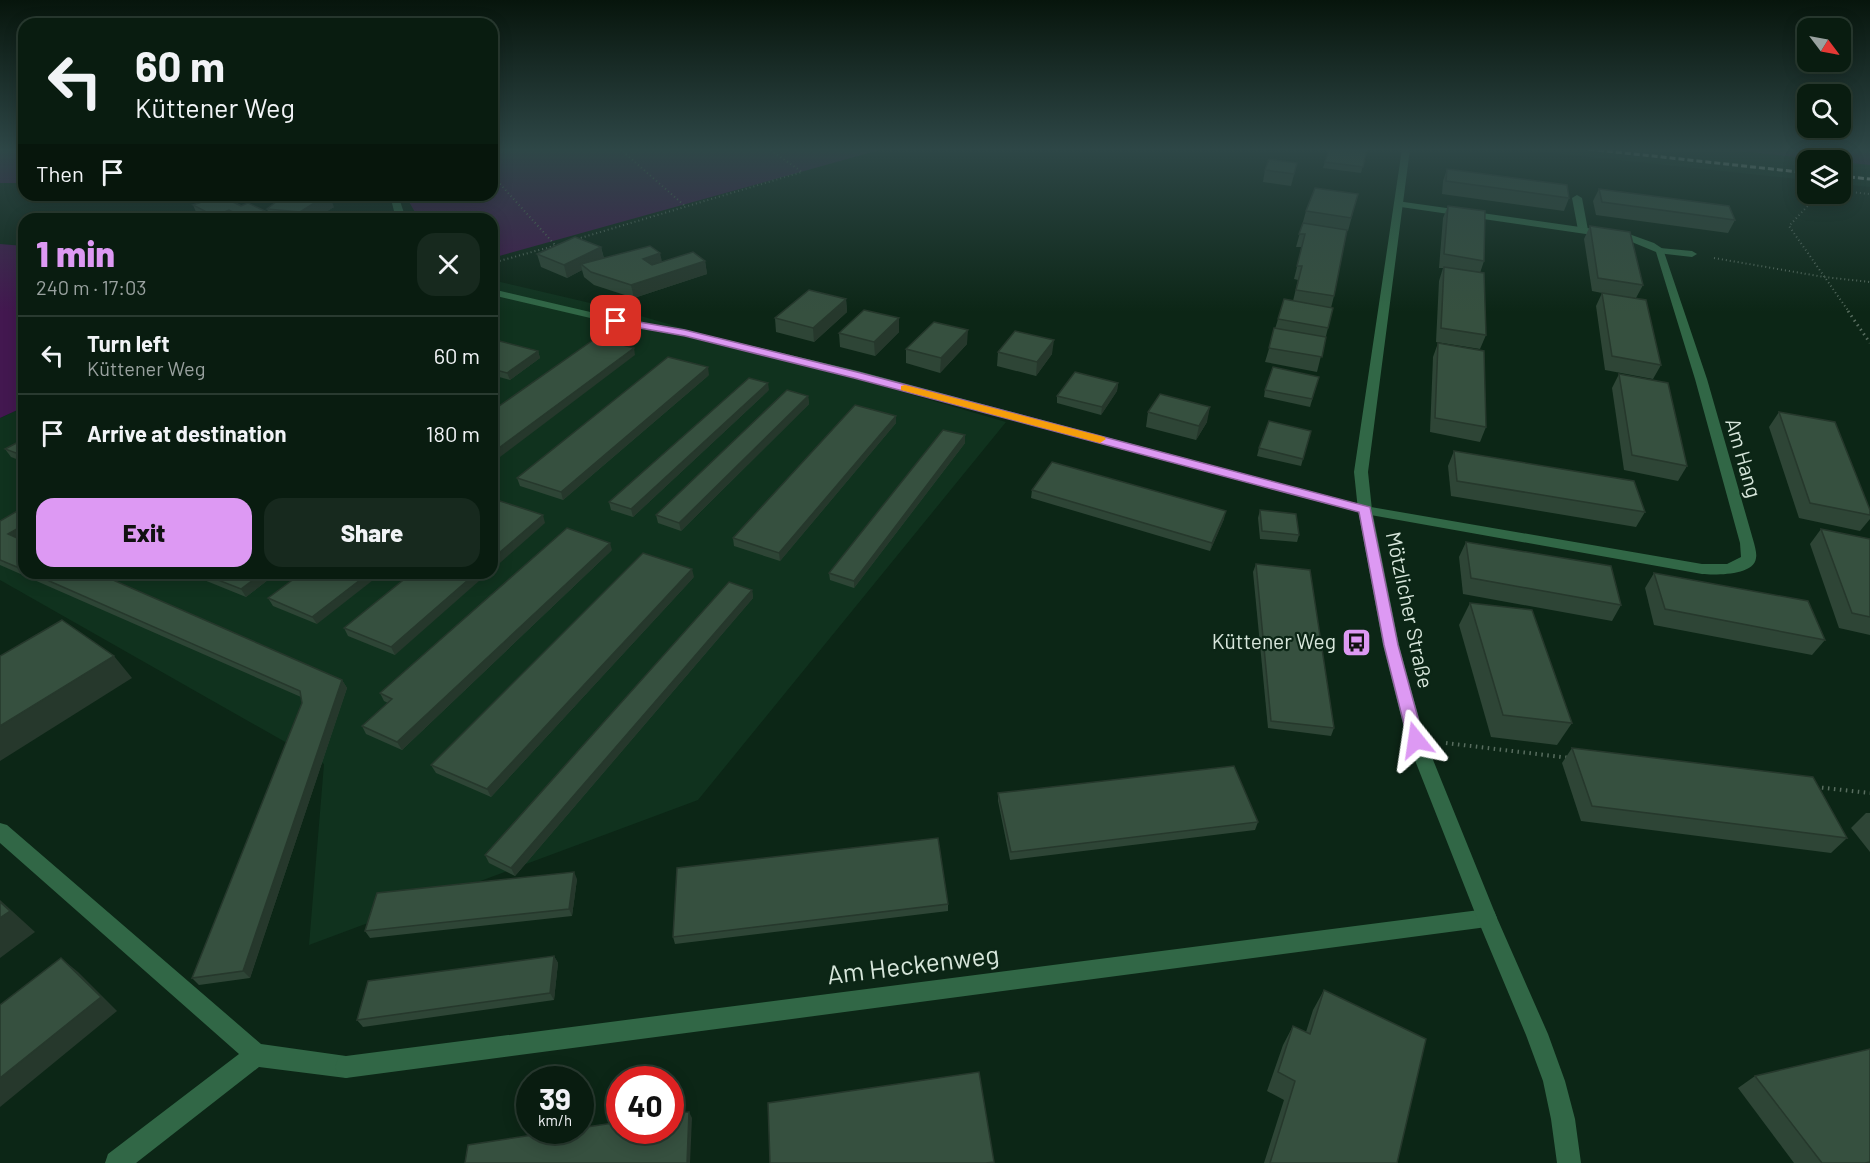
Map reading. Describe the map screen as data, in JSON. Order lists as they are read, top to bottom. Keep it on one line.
{"streets":{"street":["Am Hang","Mötzlicher Straße","Am Heckenweg"]},"crossings":[["Am Hang","Mötzlicher Straße"],["Mötzlicher Straße","Am Heckenweg"]],"places":{"bus stop":["Küttener Weg"]},"north":"bottom right","page":{"turn":["60 m","Küttener Weg"],"then":"Then","heading":["1 min","240 m · 17:03"],"list":[{"name":"Turn left","note":"Küttener Weg","value":"60 m"},{"name":"Arrive at destination","value":"180 m"}],"buttons":["Exit","Share"],"speed":"39 km/h","limit":"40"}}
